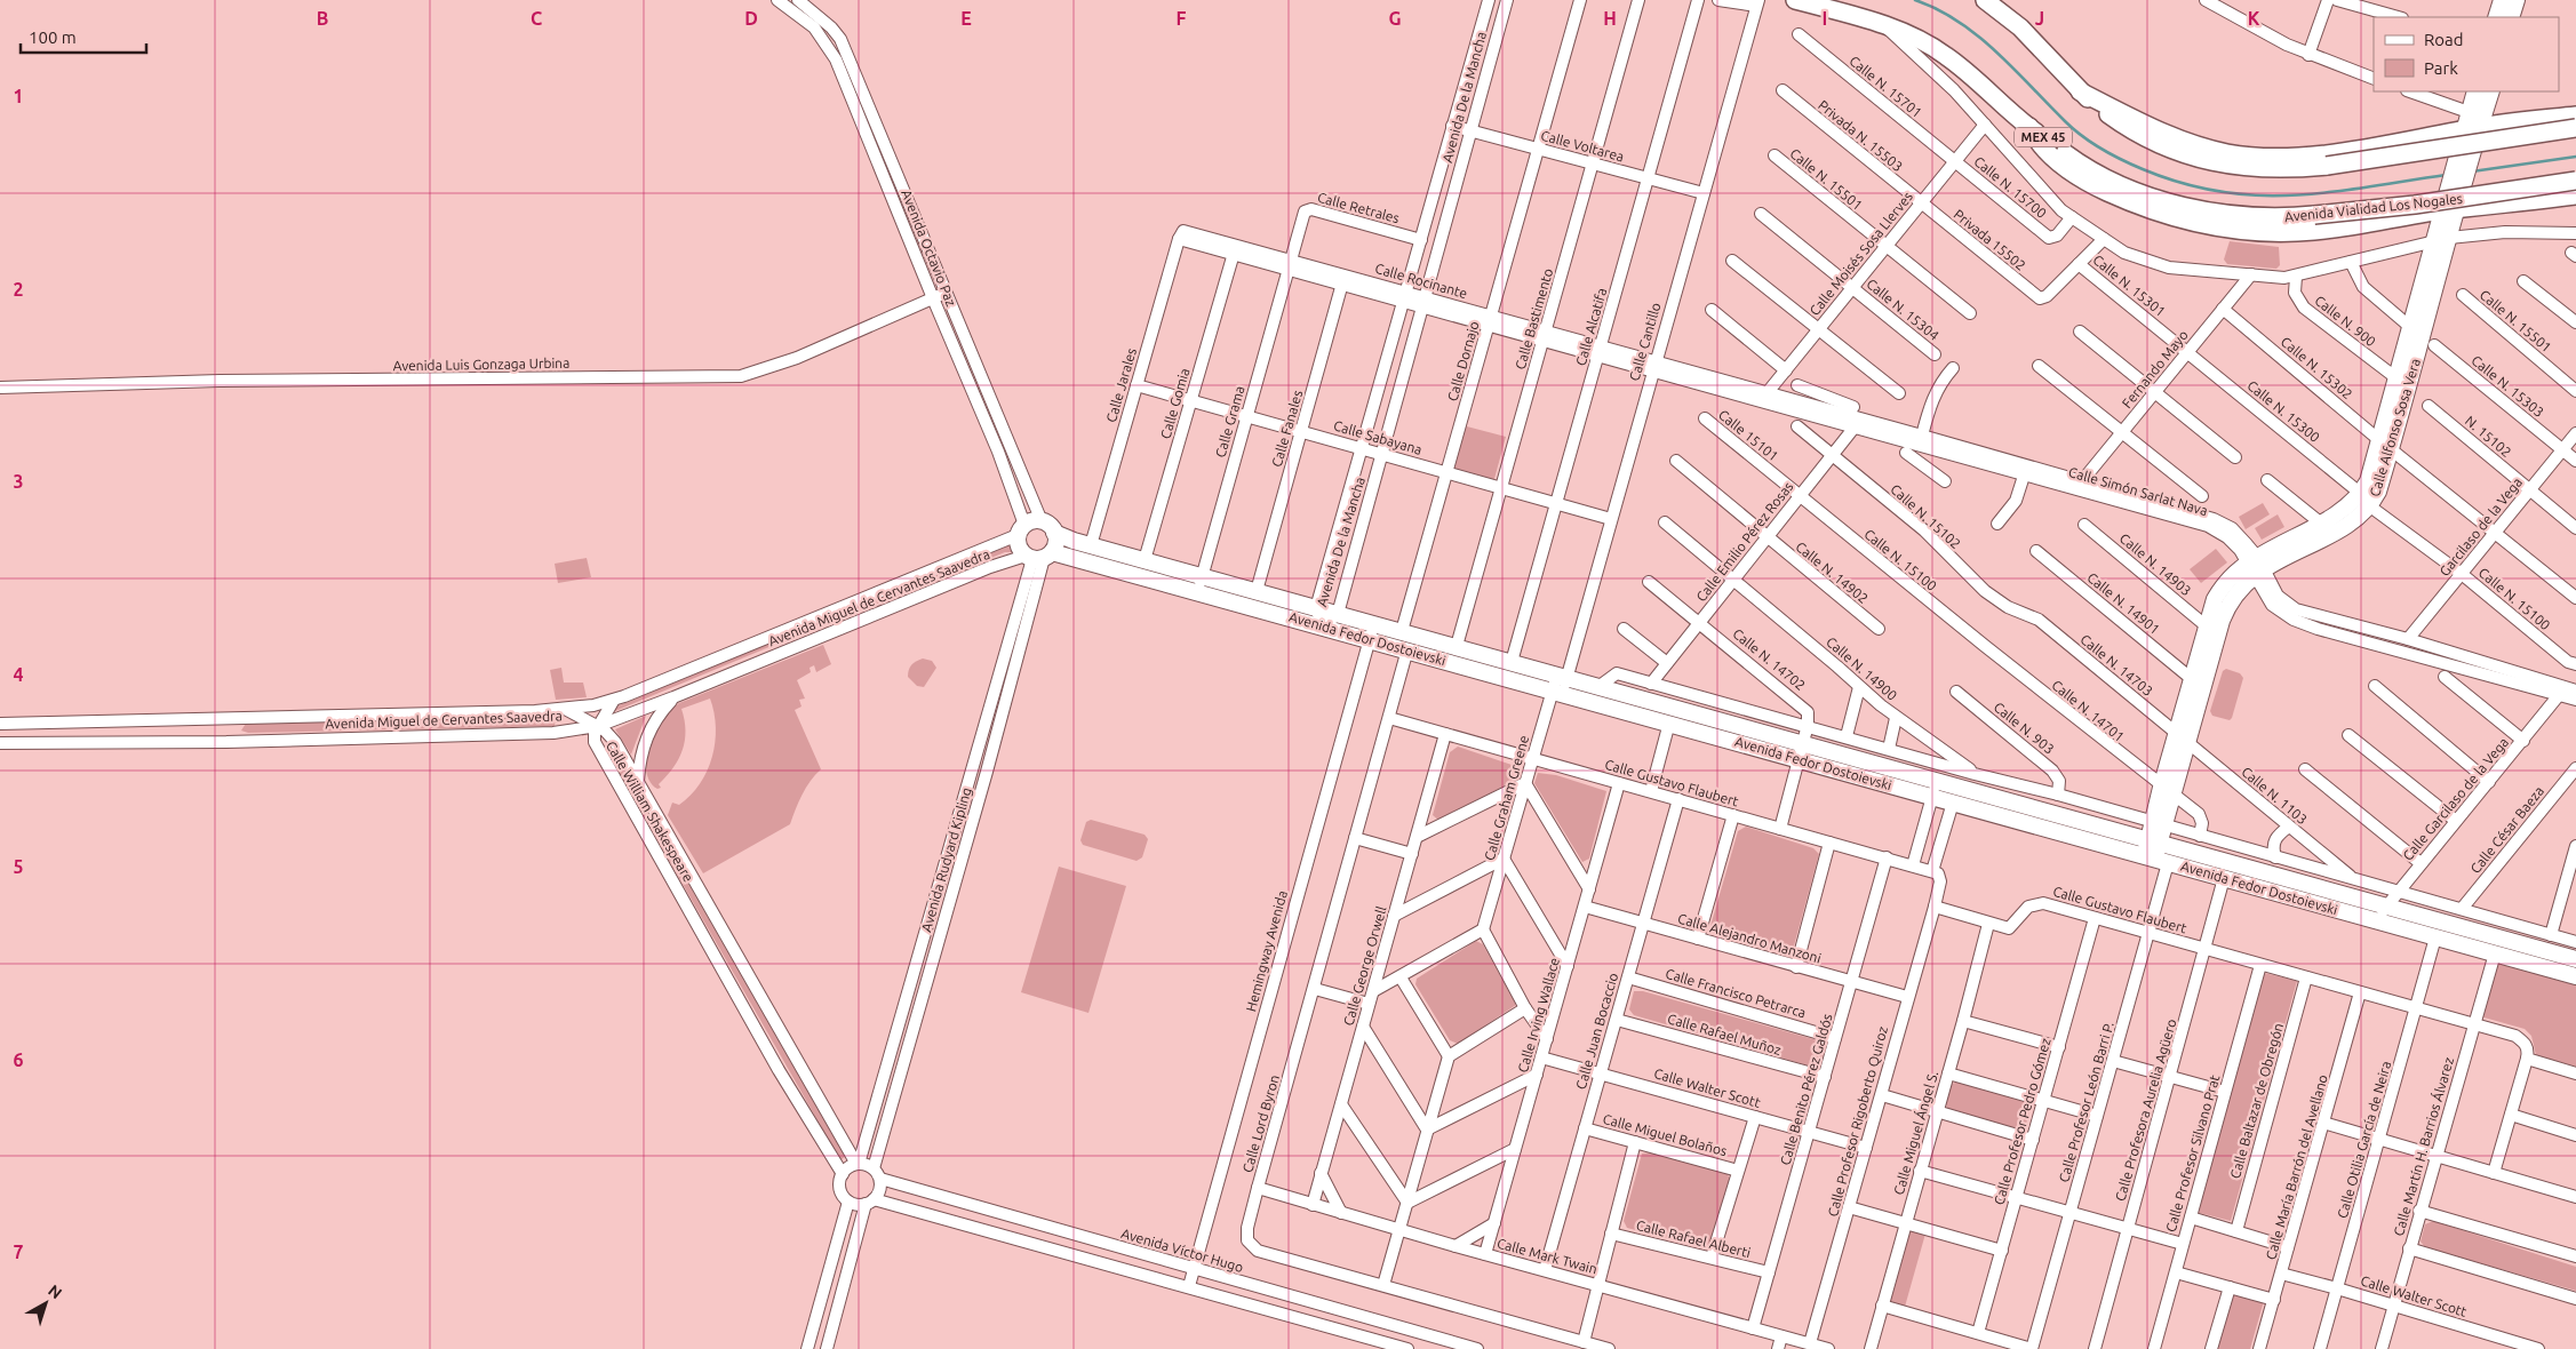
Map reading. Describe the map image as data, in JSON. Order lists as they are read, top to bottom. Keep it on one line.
{"streets":{"highway":["MEX 45","Avenida Vialidad Los Nogales"],"main road":["Calle Alfonso Sosa Vera","Avenida Fedor Dostoievski"],"street":["Calle N. 15701","Avenida De la Mancha","Privada N. 15503","Calle Voltarea","Calle N. 15501","Calle N. 15700","Calle Retrales","Privada 15502","Avenida Octavio Paz","Calle Moisés Sosa Llerves","Calle Rocinante","Calle N. 15301","Calle N. 15304","Calle Bastimento","Calle N. 900","Calle Alcatifa","Calle Cantillo","Calle Dornajo","Avenida Luis Gonzaga Urbina","Calle N. 15302","Fernando Mayo","Calle Jarales","Calle N. 15303","Calle Gomia","Calle N. 15300","Calle Grama","Calle Fanales","Calle 15101","N. 15102","Calle Sabayana","Calle Simón Sarlat Nava","Calle N. 15102","Garcilaso de la Vega","Calle Emilio Pérez Rosas","Calle N. 15100","Calle N. 14903","Calle N. 14902","Avenida Miguel de Cervantes Saavedra","Calle N. 14901","Calle N. 14702","Calle N. 14703","Calle N. 14900","Calle N. 14701","Calle N. 903","Calle Gustavo Flaubert","Calle N. 1103","Calle Graham Greene","Calle Garcilaso de la Vega","Calle William Shakespeare","Calle César Baeza","Avenida Rudyard Kipling","Calle Alejandro Manzoni","Hemingway Avenida","Calle George Orwell","Calle Francisco Petrarca","Calle Irving Wallace","Calle Juan Bocaccio","Calle Rafael Muñoz","Calle Walter Scott","Calle Benito Pérez Galdós","Calle Baltazar de Obregón","Calle Profesor León Barri P.","Calle Profesora Aurelia Agüero","Calle Profesor Rigoberto Quiroz","Calle Profesor Pedro Gómez","Calle Lord Byron","Calle Miguel Ángel S.","Calle Miguel Bolaños","Calle Otilia García de Neira","Calle Martín H. Barrios Álvarez","Calle Profesor Silvano Prat","Calle María Barrón del Avellano","Calle Rafael Alberti","Avenida Víctor Hugo","Calle Mark Twain"]},"crossings":[["Calle N. 15701","Calle N. 15700"],["Calle N. 15701","Calle Moisés Sosa Llerves"],["Avenida De la Mancha","Calle Voltarea"],["Avenida De la Mancha","Calle Retrales"],["Avenida De la Mancha","Calle Rocinante"],["Avenida De la Mancha","Calle Sabayana"],["Avenida De la Mancha","Avenida Fedor Dostoievski"],["Privada N. 15503","Privada 15502"],["Privada N. 15503","Calle Moisés Sosa Llerves"],["Calle Voltarea","Calle Bastimento"],["Calle Voltarea","Calle Alcatifa"],["Calle Voltarea","Calle Cantillo"],["Calle Voltarea","Calle Dornajo"],["Calle N. 15501","Calle Moisés Sosa Llerves"],["Calle N. 15700","Avenida Vialidad Los Nogales"],["Calle N. 15700","Calle Moisés Sosa Llerves"],["Calle Retrales","Calle Rocinante"],["Calle Retrales","Calle Grama"],["Avenida Vialidad Los Nogales","Calle Moisés Sosa Llerves"],["Avenida Vialidad Los Nogales","Calle N. 900"],["Avenida Vialidad Los Nogales","Fernando Mayo"],["Avenida Vialidad Los Nogales","Calle Alfonso Sosa Vera"],["Privada 15502","Calle Moisés Sosa Llerves"],["Privada 15502","Calle N. 15301"],["Avenida Octavio Paz","Avenida Luis Gonzaga Urbina"],["Avenida Octavio Paz","Avenida Miguel de Cervantes Saavedra"],["Avenida Octavio Paz","Avenida Fedor Dostoievski"],["Avenida Octavio Paz","Avenida Rudyard Kipling"],["Calle Moisés Sosa Llerves","Calle N. 15304"],["Calle Moisés Sosa Llerves","Calle Simón Sarlat Nava"],["Calle Rocinante","Calle Bastimento"],["Calle Rocinante","Calle Alcatifa"],["Calle Rocinante","Calle Cantillo"],["Calle Rocinante","Calle Dornajo"],["Calle Rocinante","Calle Jarales"],["Calle Rocinante","Calle Gomia"],["Calle Rocinante","Calle Grama"],["Calle Rocinante","Calle Fanales"],["Calle Rocinante","Calle Simón Sarlat Nava"],["Calle N. 15301","Fernando Mayo"],["Calle N. 15301","Calle N. 15300"],["Calle Bastimento","Calle Sabayana"],["Calle Bastimento","Avenida Fedor Dostoievski"],["Calle N. 900","Calle Alfonso Sosa Vera"],["Calle Alcatifa","Calle Sabayana"],["Calle Alcatifa","Avenida Fedor Dostoievski"],["Calle Cantillo","Calle Sabayana"],["Calle Cantillo","Calle Simón Sarlat Nava"],["Calle Cantillo","Avenida Fedor Dostoievski"],["Calle Cantillo","Calle Graham Greene"],["Calle Dornajo","Calle Sabayana"],["Calle Dornajo","Avenida Fedor Dostoievski"],["Calle N. 15302","Fernando Mayo"],["Calle N. 15302","Calle Alfonso Sosa Vera"],["Calle N. 15302","Garcilaso de la Vega"],["Fernando Mayo","Calle N. 15300"],["Fernando Mayo","Calle Simón Sarlat Nava"],["Calle Jarales","Calle Sabayana"],["Calle Jarales","Avenida Fedor Dostoievski"],["Calle N. 15303","Garcilaso de la Vega"],["Calle Gomia","Calle Sabayana"],["Calle Gomia","Avenida Fedor Dostoievski"],["Calle N. 15300","Calle Alfonso Sosa Vera"],["Calle N. 15300","Garcilaso de la Vega"],["Calle N. 15300","Calle N. 15100"],["Calle Grama","Calle Sabayana"],["Calle Grama","Avenida Fedor Dostoievski"],["Calle Alfonso Sosa Vera","Calle Simón Sarlat Nava"],["Calle Alfonso Sosa Vera","Calle N. 14903"],["Calle Alfonso Sosa Vera","Calle N. 14901"],["Calle Alfonso Sosa Vera","Avenida Fedor Dostoievski"],["Calle Alfonso Sosa Vera","Calle N. 14703"],["Calle Alfonso Sosa Vera","Calle N. 14701"],["Calle Alfonso Sosa Vera","Calle N. 1103"],["Calle Alfonso Sosa Vera","Calle Profesor León Barri P."],["Calle Fanales","Calle Sabayana"],["Calle Fanales","Avenida Fedor Dostoievski"],["Calle 15101","Calle Emilio Pérez Rosas"],["Calle 15101","Calle N. 15100"],["N. 15102","Garcilaso de la Vega"],["Calle Simón Sarlat Nava","Garcilaso de la Vega"],["Calle Simón Sarlat Nava","Calle Emilio Pérez Rosas"],["Calle Simón Sarlat Nava","Calle Garcilaso de la Vega"],["Calle N. 15102","Calle Emilio Pérez Rosas"],["Calle N. 15102","Calle N. 14703"],["Garcilaso de la Vega","Calle N. 15100"],["Calle Emilio Pérez Rosas","Calle N. 15100"],["Calle Emilio Pérez Rosas","Calle N. 14902"],["Calle Emilio Pérez Rosas","Calle N. 14702"],["Calle Emilio Pérez Rosas","Calle N. 14900"],["Calle N. 15100","Calle N. 14701"],["Avenida Miguel de Cervantes Saavedra","Avenida Fedor Dostoievski"],["Avenida Miguel de Cervantes Saavedra","Calle William Shakespeare"],["Avenida Miguel de Cervantes Saavedra","Avenida Rudyard Kipling"],["Avenida Fedor Dostoievski","Calle Graham Greene"],["Avenida Fedor Dostoievski","Calle Garcilaso de la Vega"],["Avenida Fedor Dostoievski","Avenida Rudyard Kipling"],["Avenida Fedor Dostoievski","Hemingway Avenida"],["Avenida Fedor Dostoievski","Calle Profesor León Barri P."],["Avenida Fedor Dostoievski","Calle Profesora Aurelia Agüero"],["Avenida Fedor Dostoievski","Calle Lord Byron"],["Avenida Fedor Dostoievski","Calle Otilia García de Neira"],["Avenida Fedor Dostoievski","Calle Martín H. Barrios Álvarez"],["Calle N. 14703","Calle N. 1103"],["Calle Gustavo Flaubert","Calle Graham Greene"],["Calle Gustavo Flaubert","Calle George Orwell"],["Calle Gustavo Flaubert","Calle Irving Wallace"],["Calle Gustavo Flaubert","Calle Juan Bocaccio"],["Calle Gustavo Flaubert","Calle Benito Pérez Galdós"],["Calle Gustavo Flaubert","Calle Baltazar de Obregón"],["Calle Gustavo Flaubert","Calle Profesor León Barri P."],["Calle Gustavo Flaubert","Calle Profesora Aurelia Agüero"],["Calle Gustavo Flaubert","Calle Profesor Rigoberto Quiroz"],["Calle Gustavo Flaubert","Calle Profesor Pedro Gómez"],["Calle Gustavo Flaubert","Calle Lord Byron"],["Calle Gustavo Flaubert","Calle Miguel Ángel S."],["Calle Gustavo Flaubert","Calle Otilia García de Neira"],["Calle Gustavo Flaubert","Calle Martín H. Barrios Álvarez"],["Calle Gustavo Flaubert","Calle Profesor Silvano Prat"],["Calle Gustavo Flaubert","Calle María Barrón del Avellano"],["Calle William Shakespeare","Avenida Rudyard Kipling"],["Calle William Shakespeare","Avenida Víctor Hugo"],["Avenida Rudyard Kipling","Avenida Víctor Hugo"],["Calle Alejandro Manzoni","Calle Irving Wallace"],["Calle Alejandro Manzoni","Calle Juan Bocaccio"],["Calle Alejandro Manzoni","Calle Benito Pérez Galdós"],["Calle Alejandro Manzoni","Calle Profesor Rigoberto Quiroz"],["Hemingway Avenida","Avenida Víctor Hugo"],["Calle George Orwell","Calle Mark Twain"],["Calle Francisco Petrarca","Calle Juan Bocaccio"],["Calle Francisco Petrarca","Calle Benito Pérez Galdós"],["Calle Irving Wallace","Calle Walter Scott"],["Calle Irving Wallace","Calle Mark Twain"],["Calle Juan Bocaccio","Calle Rafael Muñoz"],["Calle Juan Bocaccio","Calle Walter Scott"],["Calle Juan Bocaccio","Calle Miguel Bolaños"],["Calle Juan Bocaccio","Calle Mark Twain"],["Calle Rafael Muñoz","Calle Benito Pérez Galdós"],["Calle Walter Scott","Calle Benito Pérez Galdós"],["Calle Walter Scott","Calle Profesor Rigoberto Quiroz"],["Calle Walter Scott","Calle Otilia García de Neira"],["Calle Walter Scott","Calle Martín H. Barrios Álvarez"],["Calle Walter Scott","Calle María Barrón del Avellano"],["Calle Benito Pérez Galdós","Calle Rafael Alberti"],["Calle Benito Pérez Galdós","Calle Mark Twain"],["Calle Profesor Rigoberto Quiroz","Calle Mark Twain"],["Calle Lord Byron","Calle Mark Twain"]],"legend":["Road","Park"],"scale_bar":"100 m","north":"top right","grid":{"columns":["B","C","D","E","F","G","H","I","J","K"],"rows":["1","2","3","4","5","6","7"]}}
